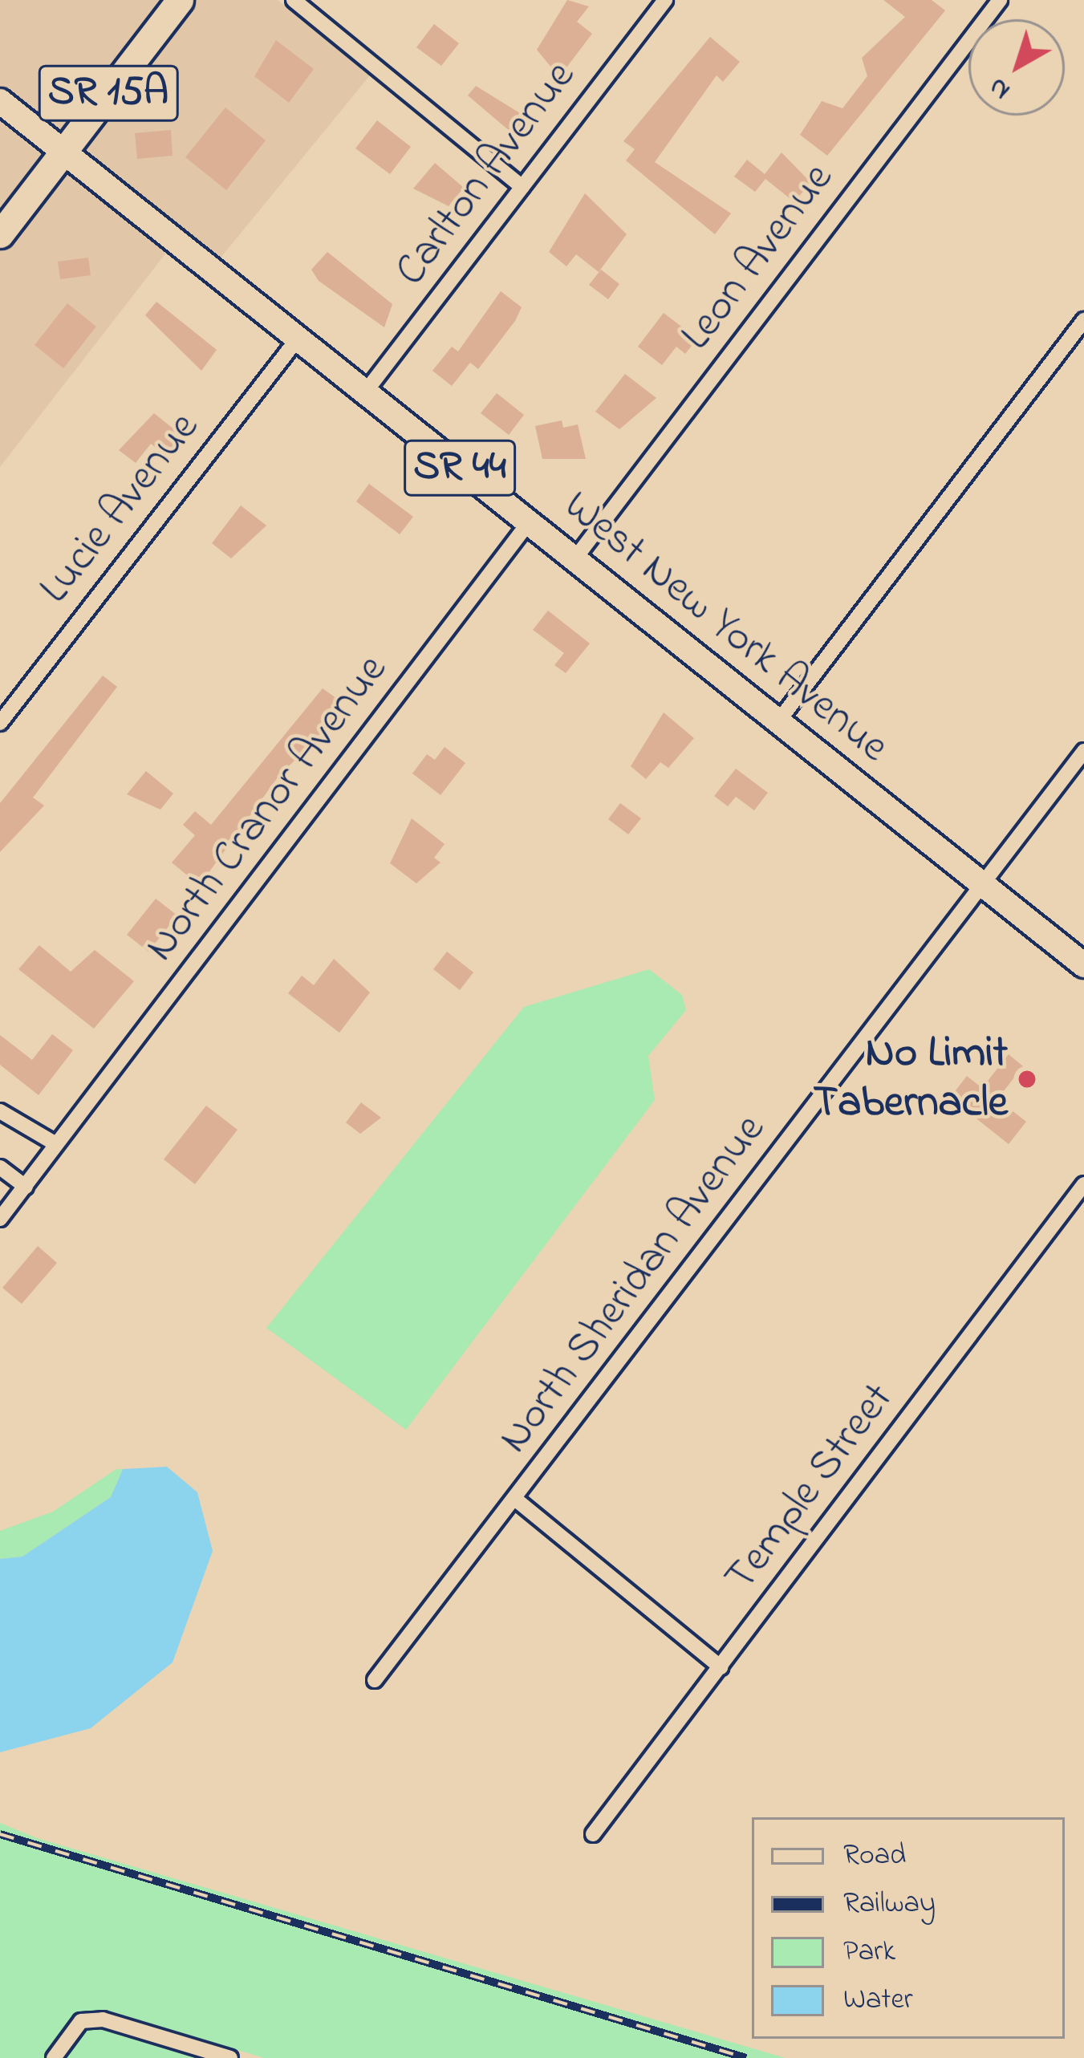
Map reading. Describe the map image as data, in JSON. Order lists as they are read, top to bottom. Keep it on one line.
{"streets":{"highway":["SR 15A"],"main road":["SR 44","West New York Avenue"],"street":["Carlton Avenue","Leon Avenue","Lucie Avenue","North Cranor Avenue","North Sheridan Avenue","Temple Street"]},"crossings":[["SR 15A","West New York Avenue"],["Carlton Avenue","West New York Avenue"],["Leon Avenue","West New York Avenue"],["Lucie Avenue","West New York Avenue"],["West New York Avenue","North Cranor Avenue"],["West New York Avenue","North Sheridan Avenue"]],"places":["No Limit Tabernacle"],"legend":["Road","Railway","Park","Water"],"north":"bottom left"}
